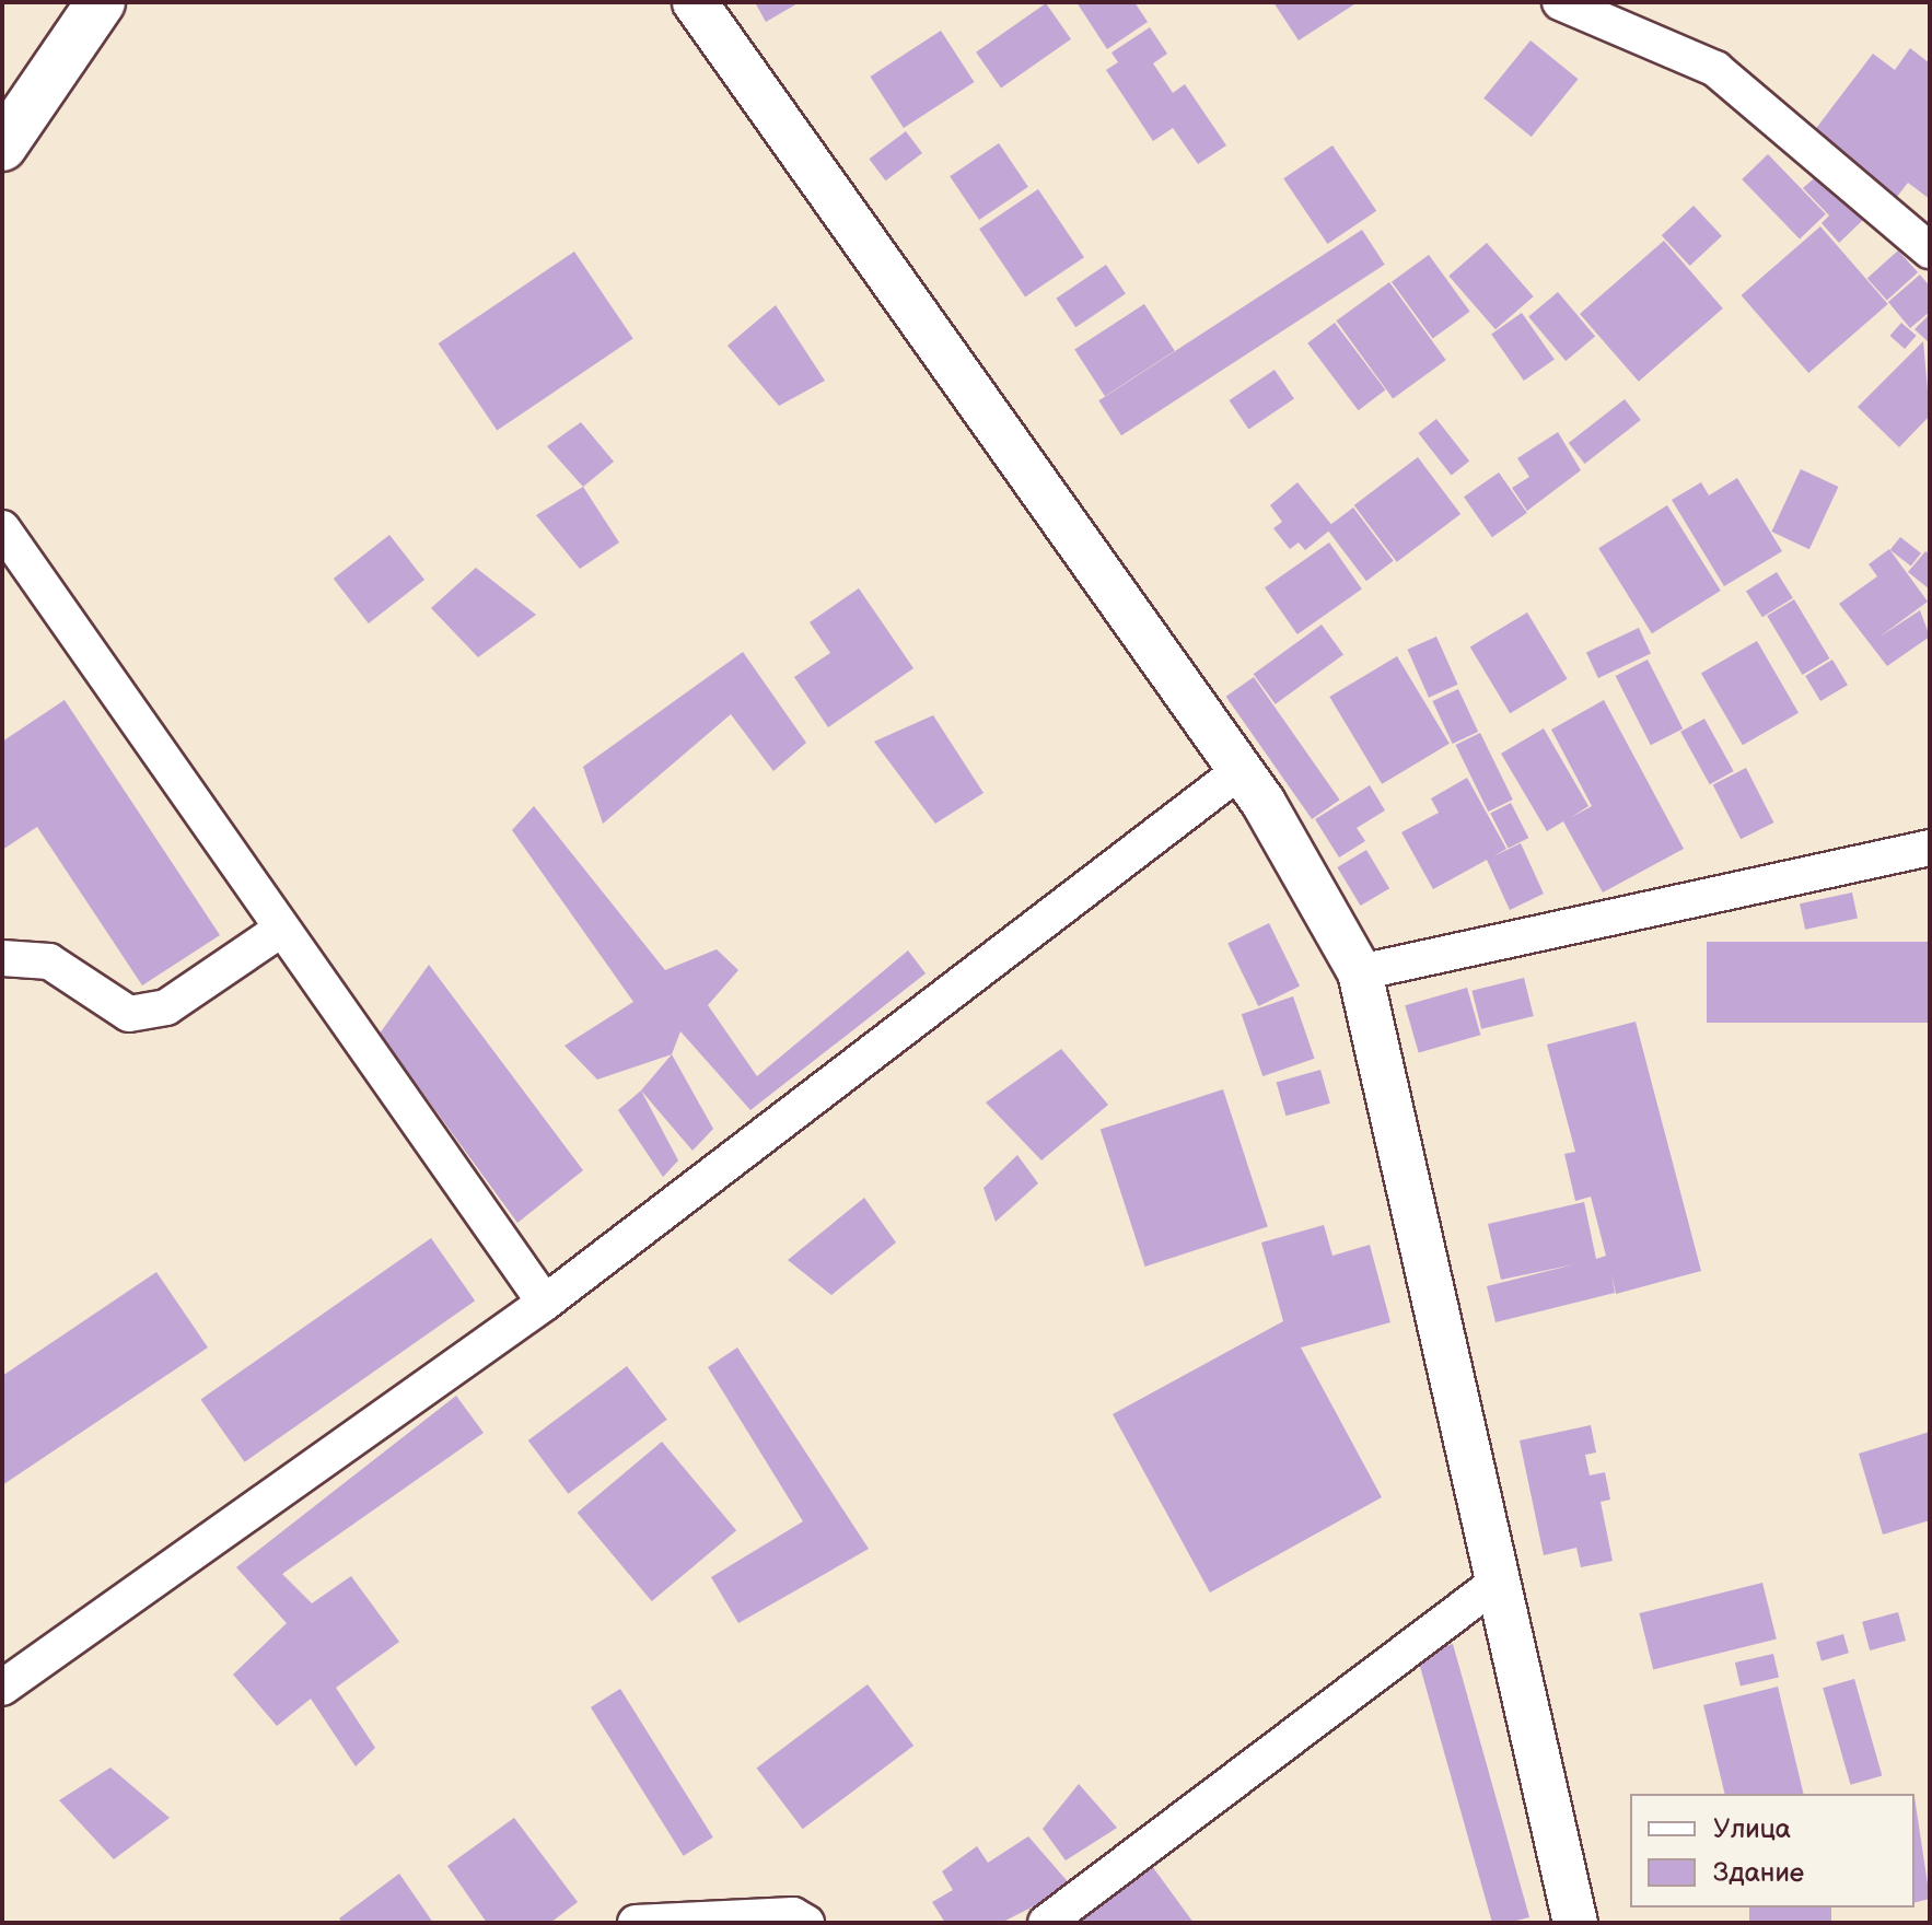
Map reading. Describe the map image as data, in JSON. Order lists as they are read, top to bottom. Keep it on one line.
{"legend":["Улица","Здание"]}
